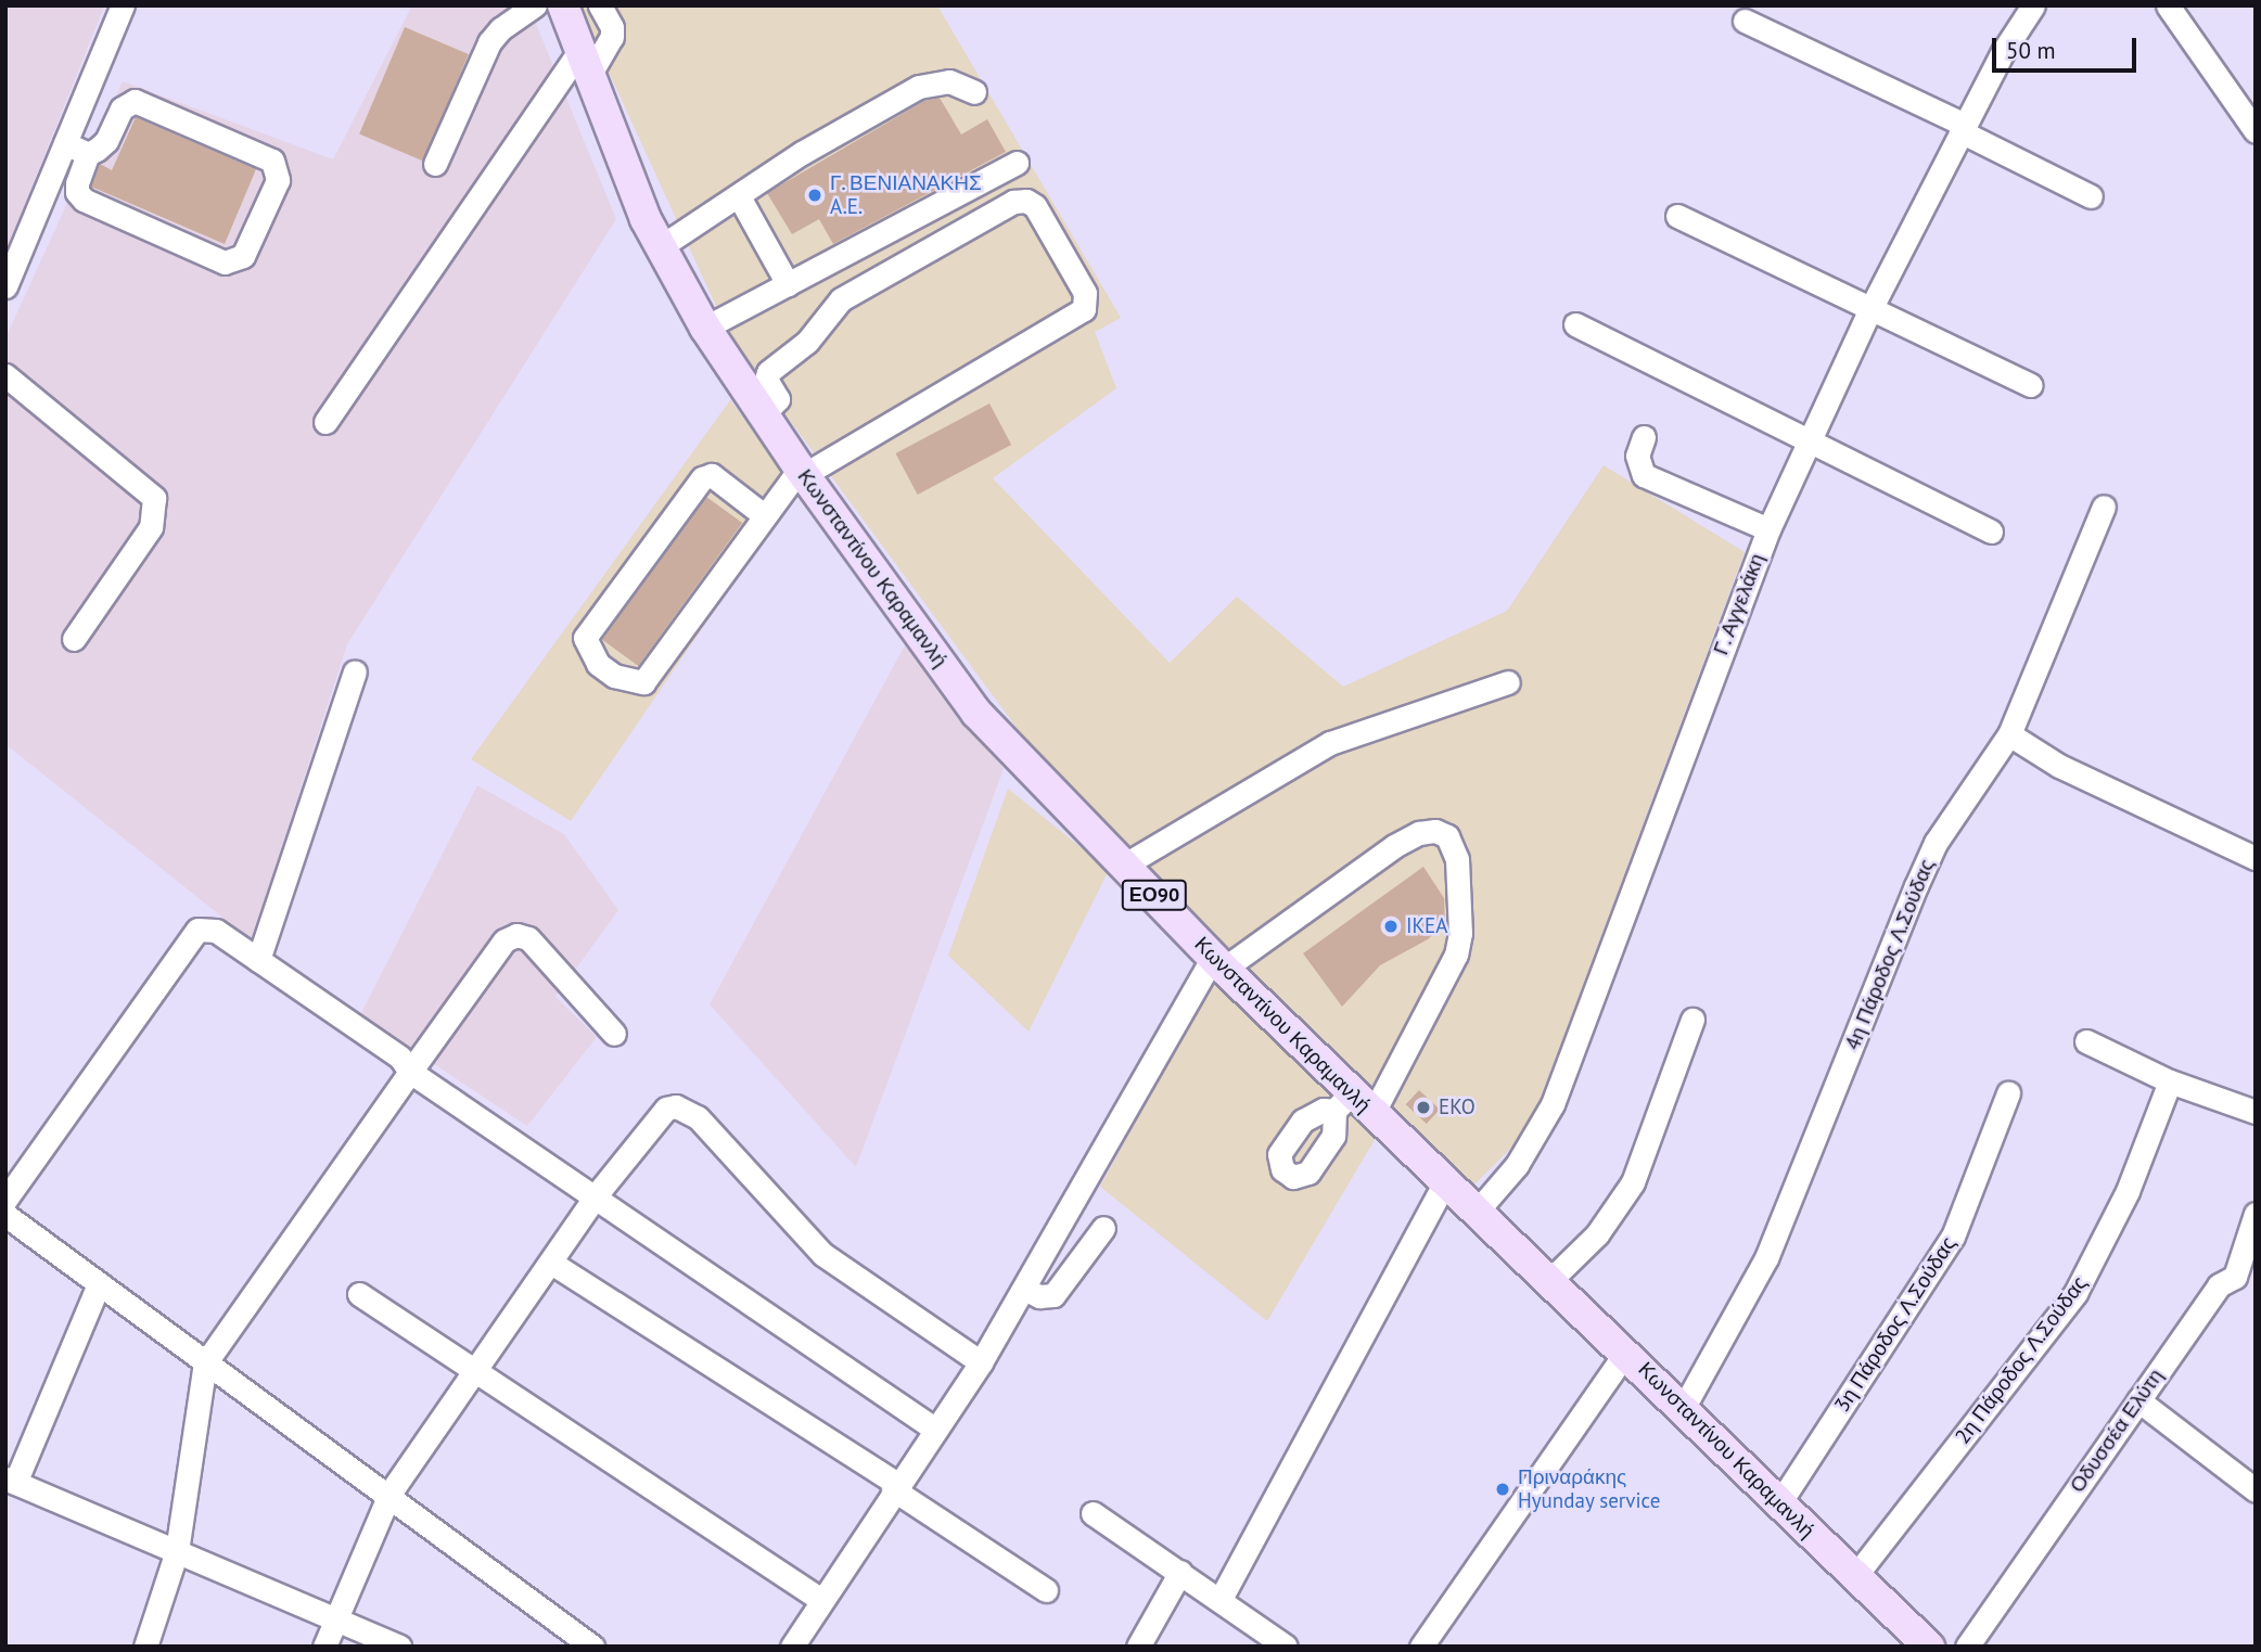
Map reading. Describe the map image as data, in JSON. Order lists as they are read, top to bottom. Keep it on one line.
{"streets":{"main road":["Κωνσταντίνου Καραμανλή","ΕΟ90"],"street":["Γ. Αγγελάκη","4η Πάροδος Λ.Σούδας","3η Πάροδος Λ.Σούδας","2η Πάροδος Λ.Σούδας","Οδυσσέα Ελύτη"]},"crossings":[["Κωνσταντίνου Καραμανλή","Γ. Αγγελάκη"],["Κωνσταντίνου Καραμανλή","4η Πάροδος Λ.Σούδας"],["Κωνσταντίνου Καραμανλή","3η Πάροδος Λ.Σούδας"],["Κωνσταντίνου Καραμανλή","2η Πάροδος Λ.Σούδας"]],"places":["Γ. ΒΕΝΙΑΝΑΚΗΣ A.E.","IKEA","EKO","Πριναράκης Hyunday service"],"scale_bar":"50 m"}
